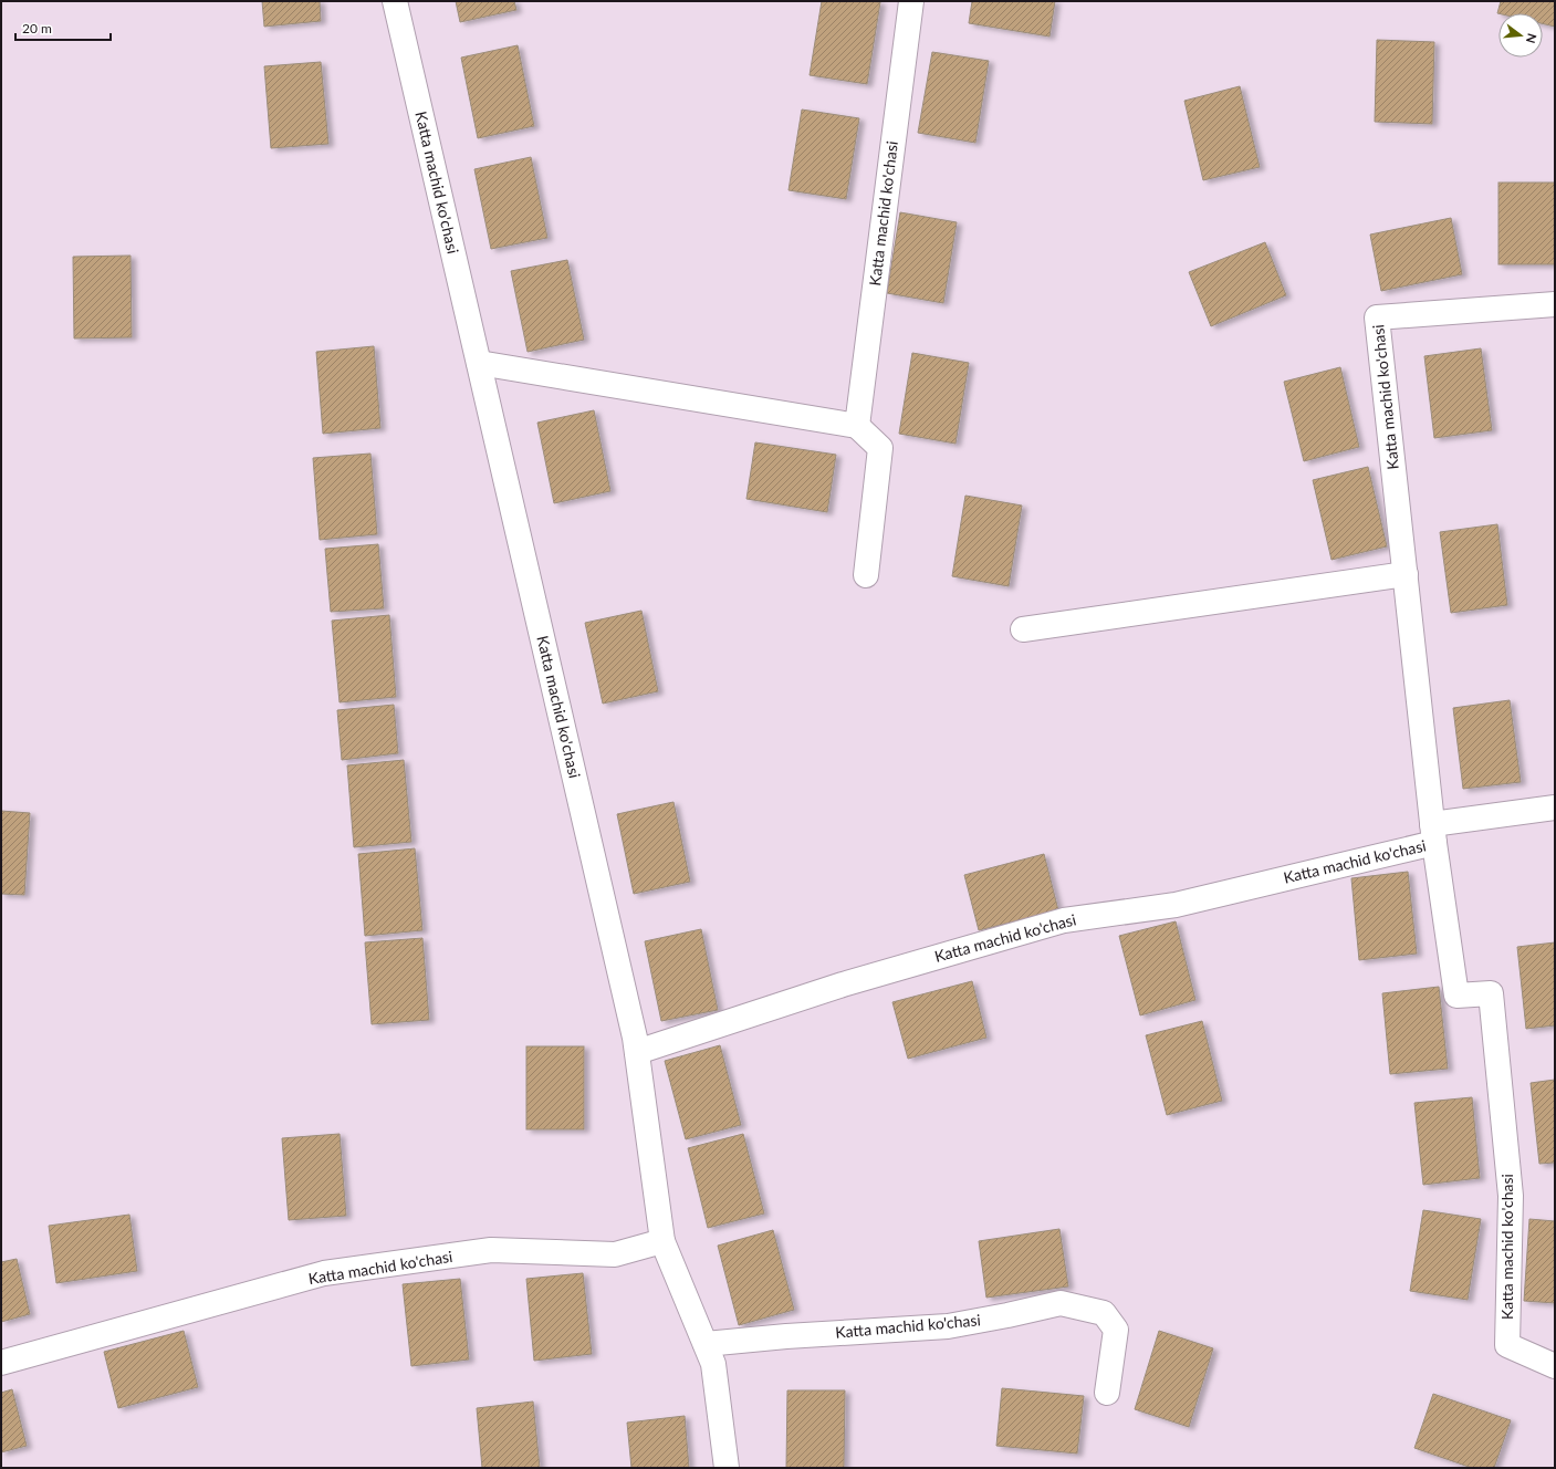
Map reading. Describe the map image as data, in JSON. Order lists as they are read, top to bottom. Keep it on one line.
{"streets":{"street":["Katta machid ko'chasi"]},"scale_bar":"20 m","north":"right"}
